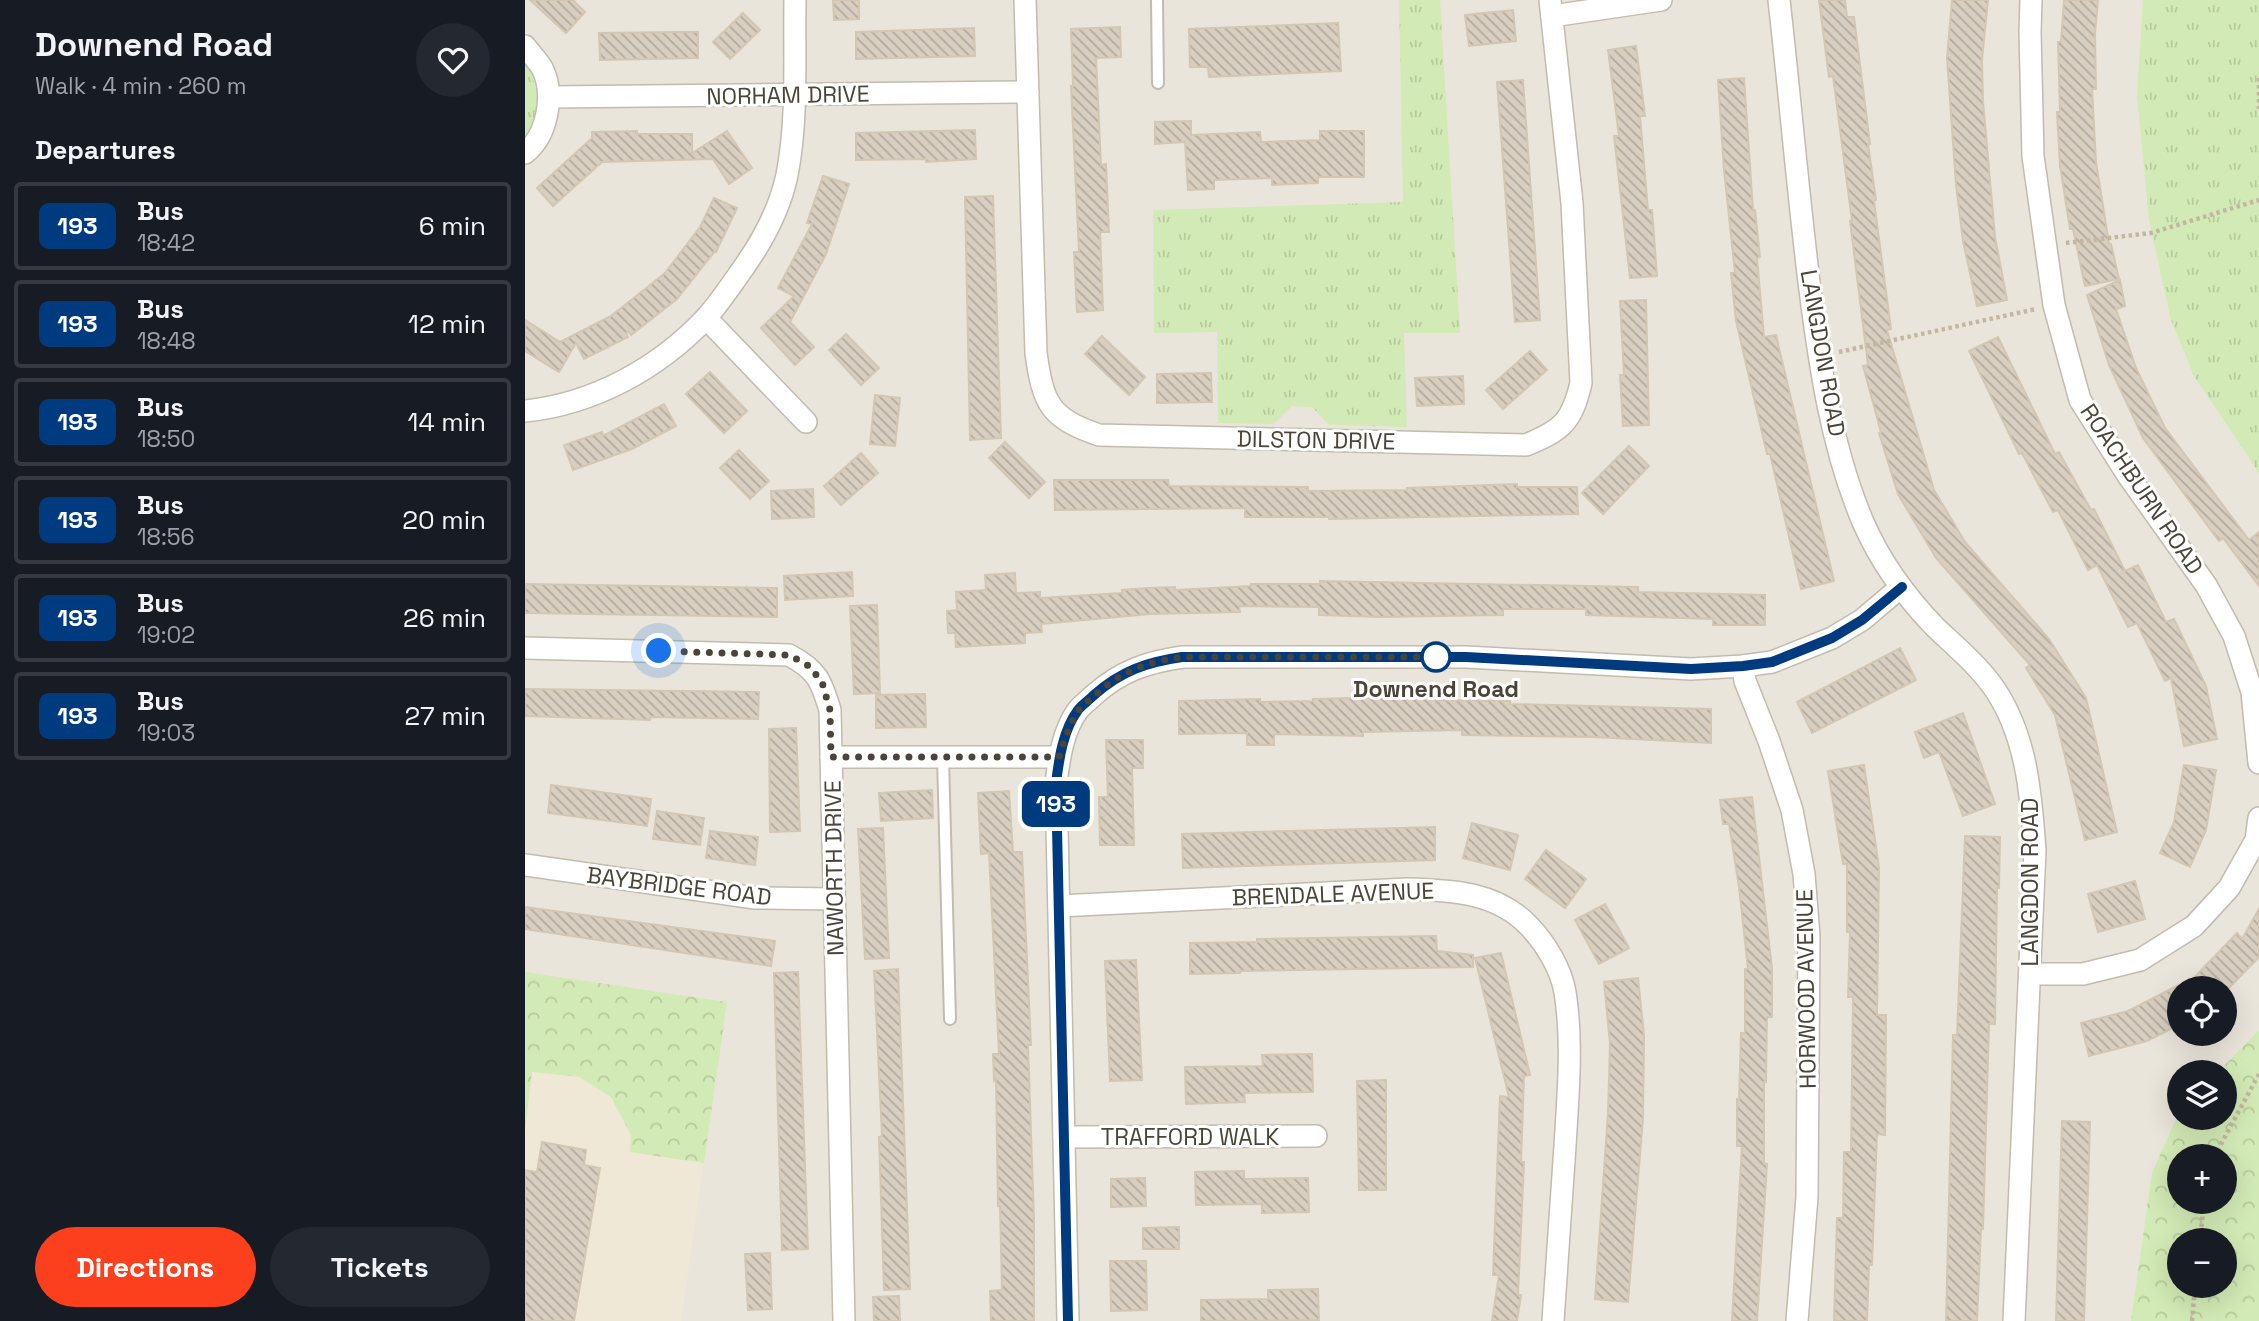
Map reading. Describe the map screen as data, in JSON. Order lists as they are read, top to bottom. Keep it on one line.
{"streets":{"street":["NORHAM DRIVE","LANGDON ROAD","DILSTON DRIVE","ROACHBURN ROAD","NAWORTH DRIVE","BAYBRIDGE ROAD","BRENDALE AVENUE","HORWOOD AVENUE","TRAFFORD WALK"]},"crossings":[["NORHAM DRIVE","DILSTON DRIVE"],["NAWORTH DRIVE","BAYBRIDGE ROAD"]],"places":["Downend Road"],"lines":["bus line 193"],"page":{"heading":[["Downend Road","Walk · 4 min · 260 m"],"Departures"],"on_map":"193","list":[{"mark":"193","name":"Bus","note":"18:42","value":"6 min"},{"mark":"193","name":"Bus","note":"18:48","value":"12 min"},{"mark":"193","name":"Bus","note":"18:50","value":"14 min"},{"mark":"193","name":"Bus","note":"18:56","value":"20 min"},{"mark":"193","name":"Bus","note":"19:02","value":"26 min"},{"mark":"193","name":"Bus","note":"19:03","value":"27 min"}],"map_buttons":["+","−"],"buttons":["Directions","Tickets"]}}
